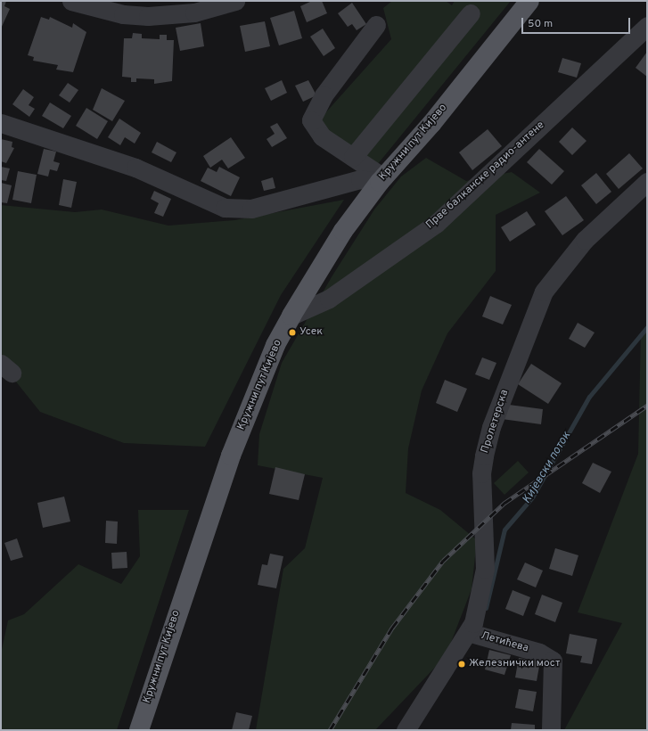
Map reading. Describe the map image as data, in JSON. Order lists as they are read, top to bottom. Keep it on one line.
{"streets":{"main road":["Кружни пут Кијево"],"street":["Прве балканске радио-антене","Пролетерска","Летићева"]},"crossings":[["Кружни пут Кијево","Прве балканске радио-антене"],["Пролетерска","Летићева"]],"water":["Кијевски поток"],"places":["Усек","Железнички мост"],"scale_bar":"50 m"}
